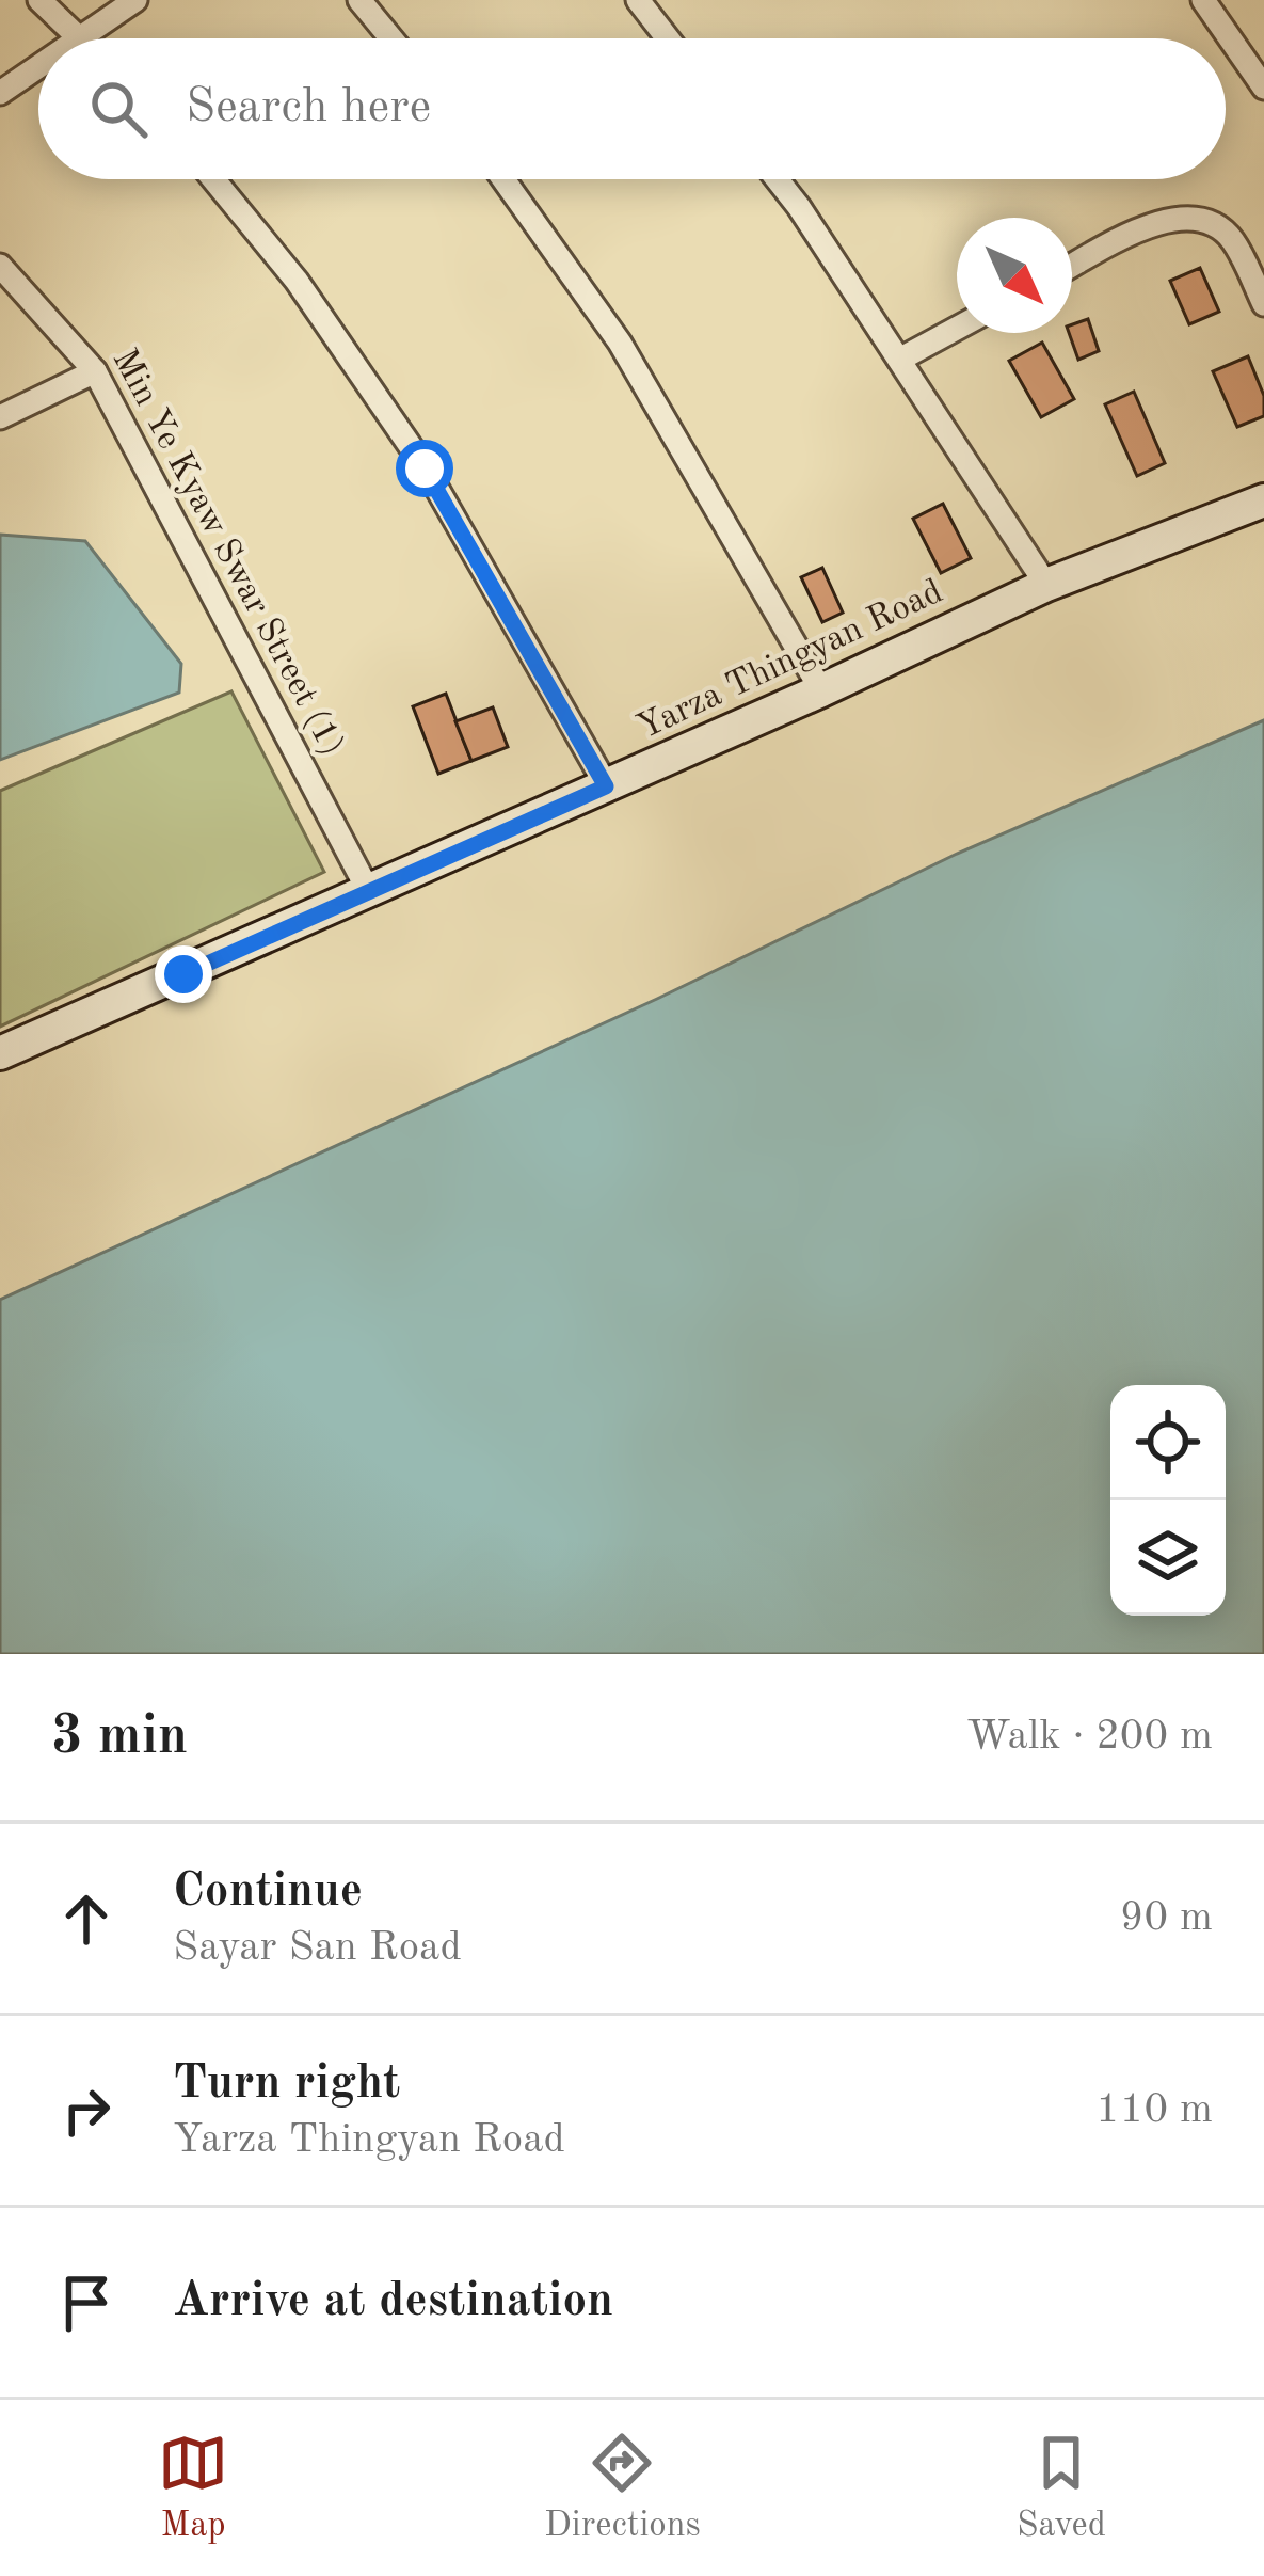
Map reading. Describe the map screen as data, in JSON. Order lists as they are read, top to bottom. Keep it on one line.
{"streets":{"street":["Min Ye Kyaw Swar Street (1)","Yarza Thingyan Road"]},"crossings":[["Min Ye Kyaw Swar Street (1)","Yarza Thingyan Road"]],"north":"bottom right","page":{"search":"Search here","heading":["3 min","Walk · 200 m"],"list":[["Continue","Sayar San Road","90 m"],["Turn right","Yarza Thingyan Road","110 m"],"Arrive at destination"],"nav":["Map","Directions","Saved"]}}
